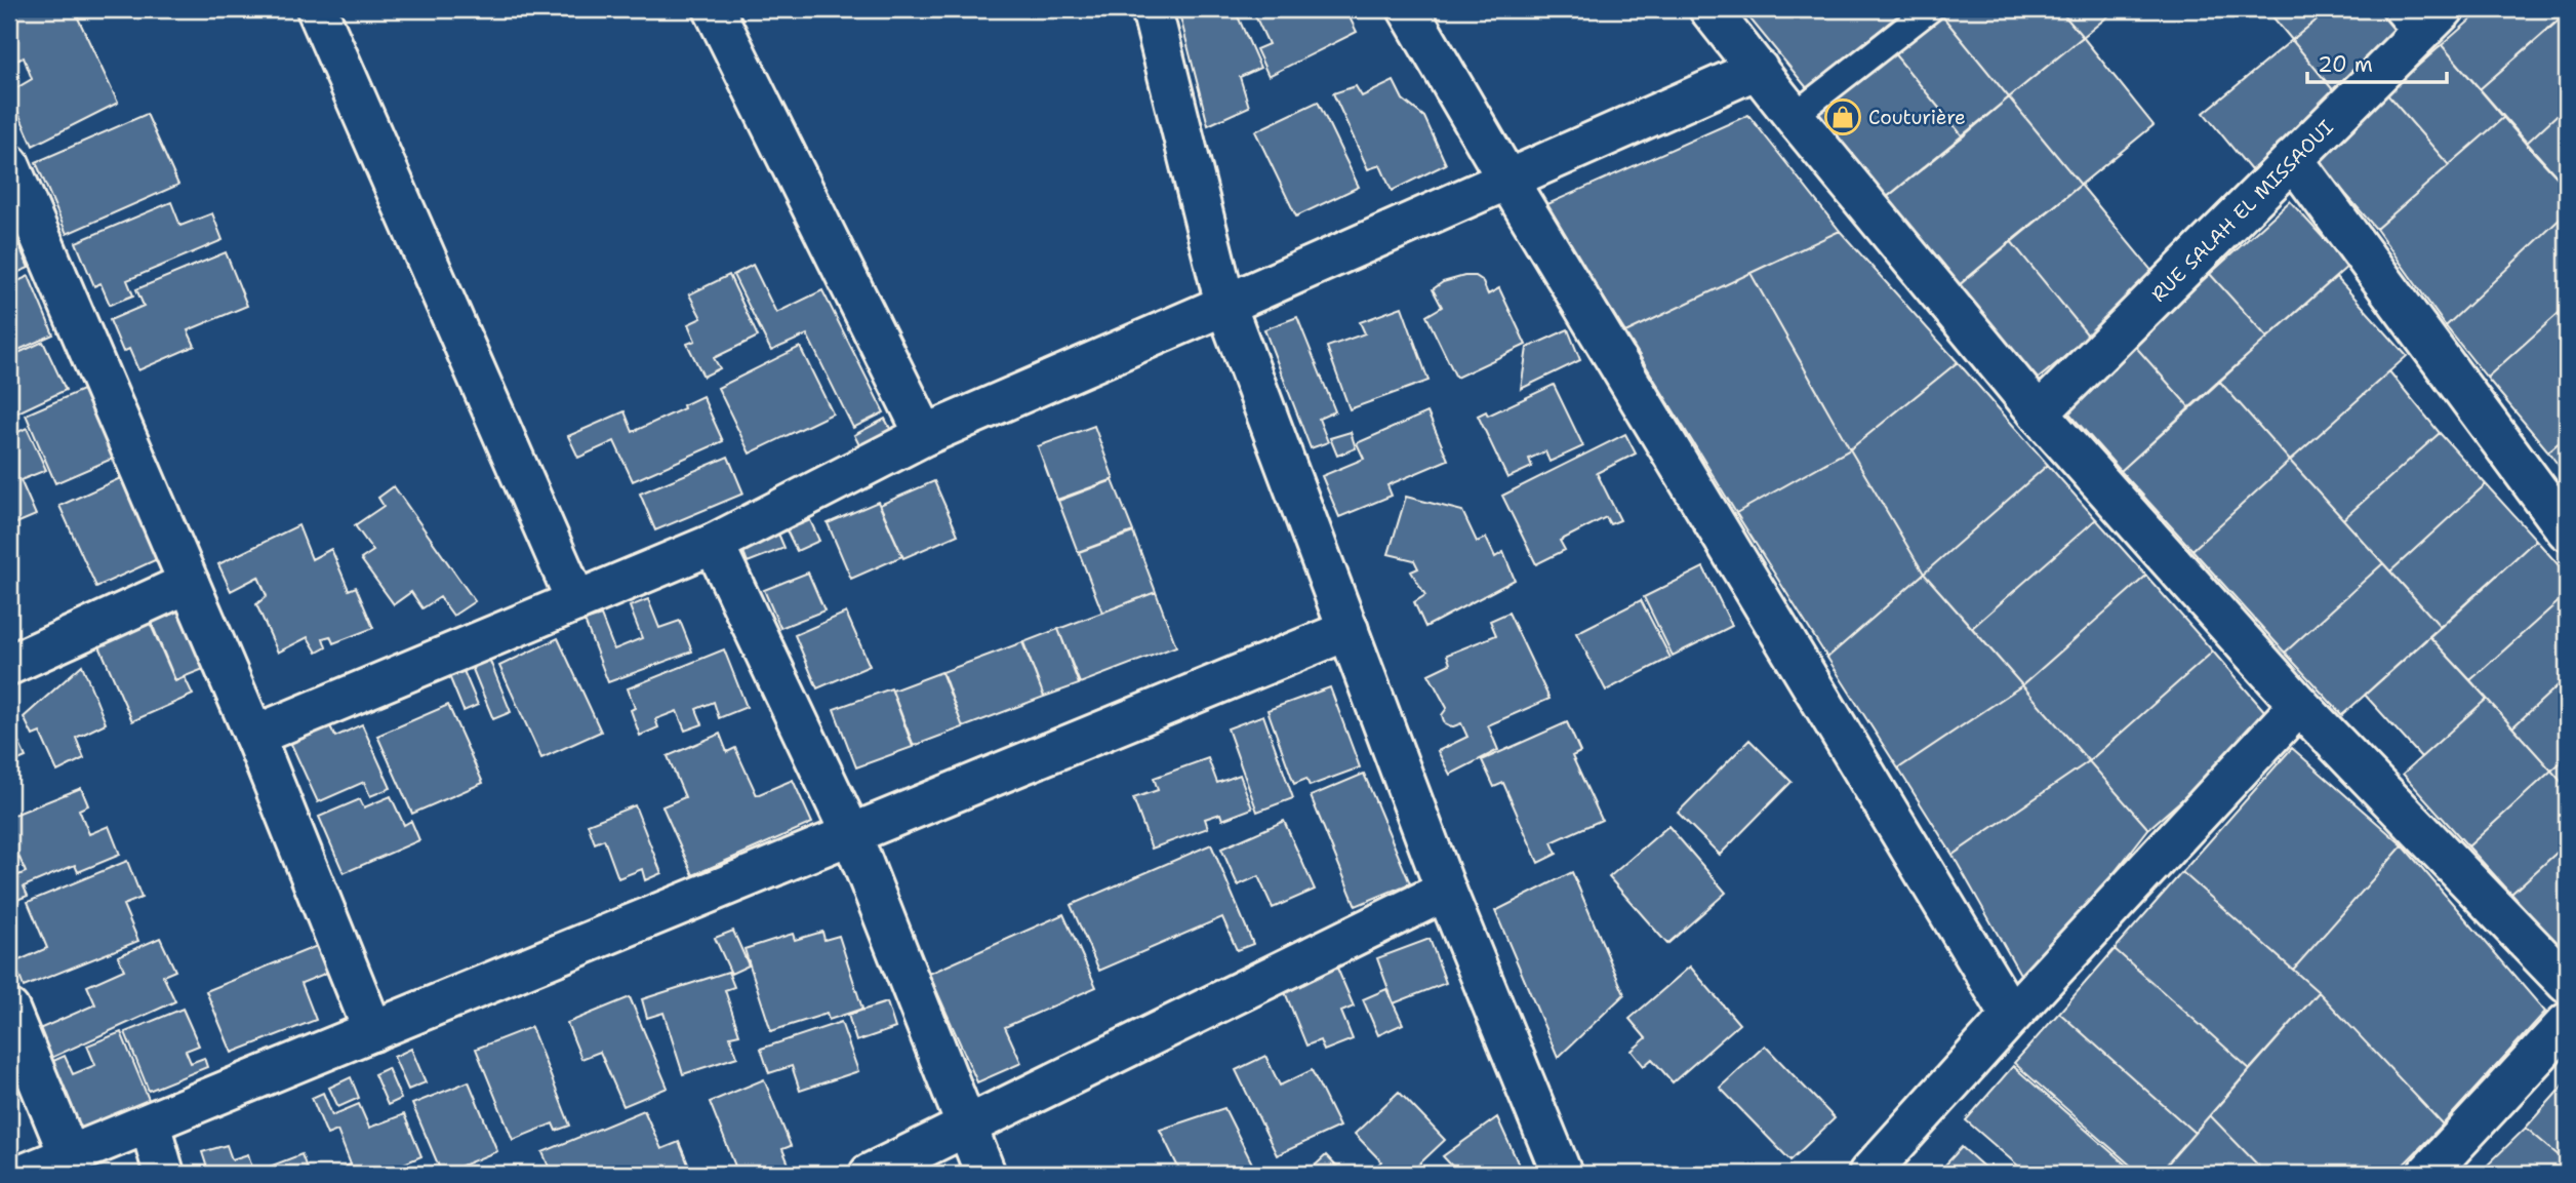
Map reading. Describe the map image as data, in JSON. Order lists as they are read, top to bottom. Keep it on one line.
{"streets":{"street":["RUE SALAH EL MISSAOUI"]},"places":{"shop":["Couturière"]},"scale_bar":"20 m"}
